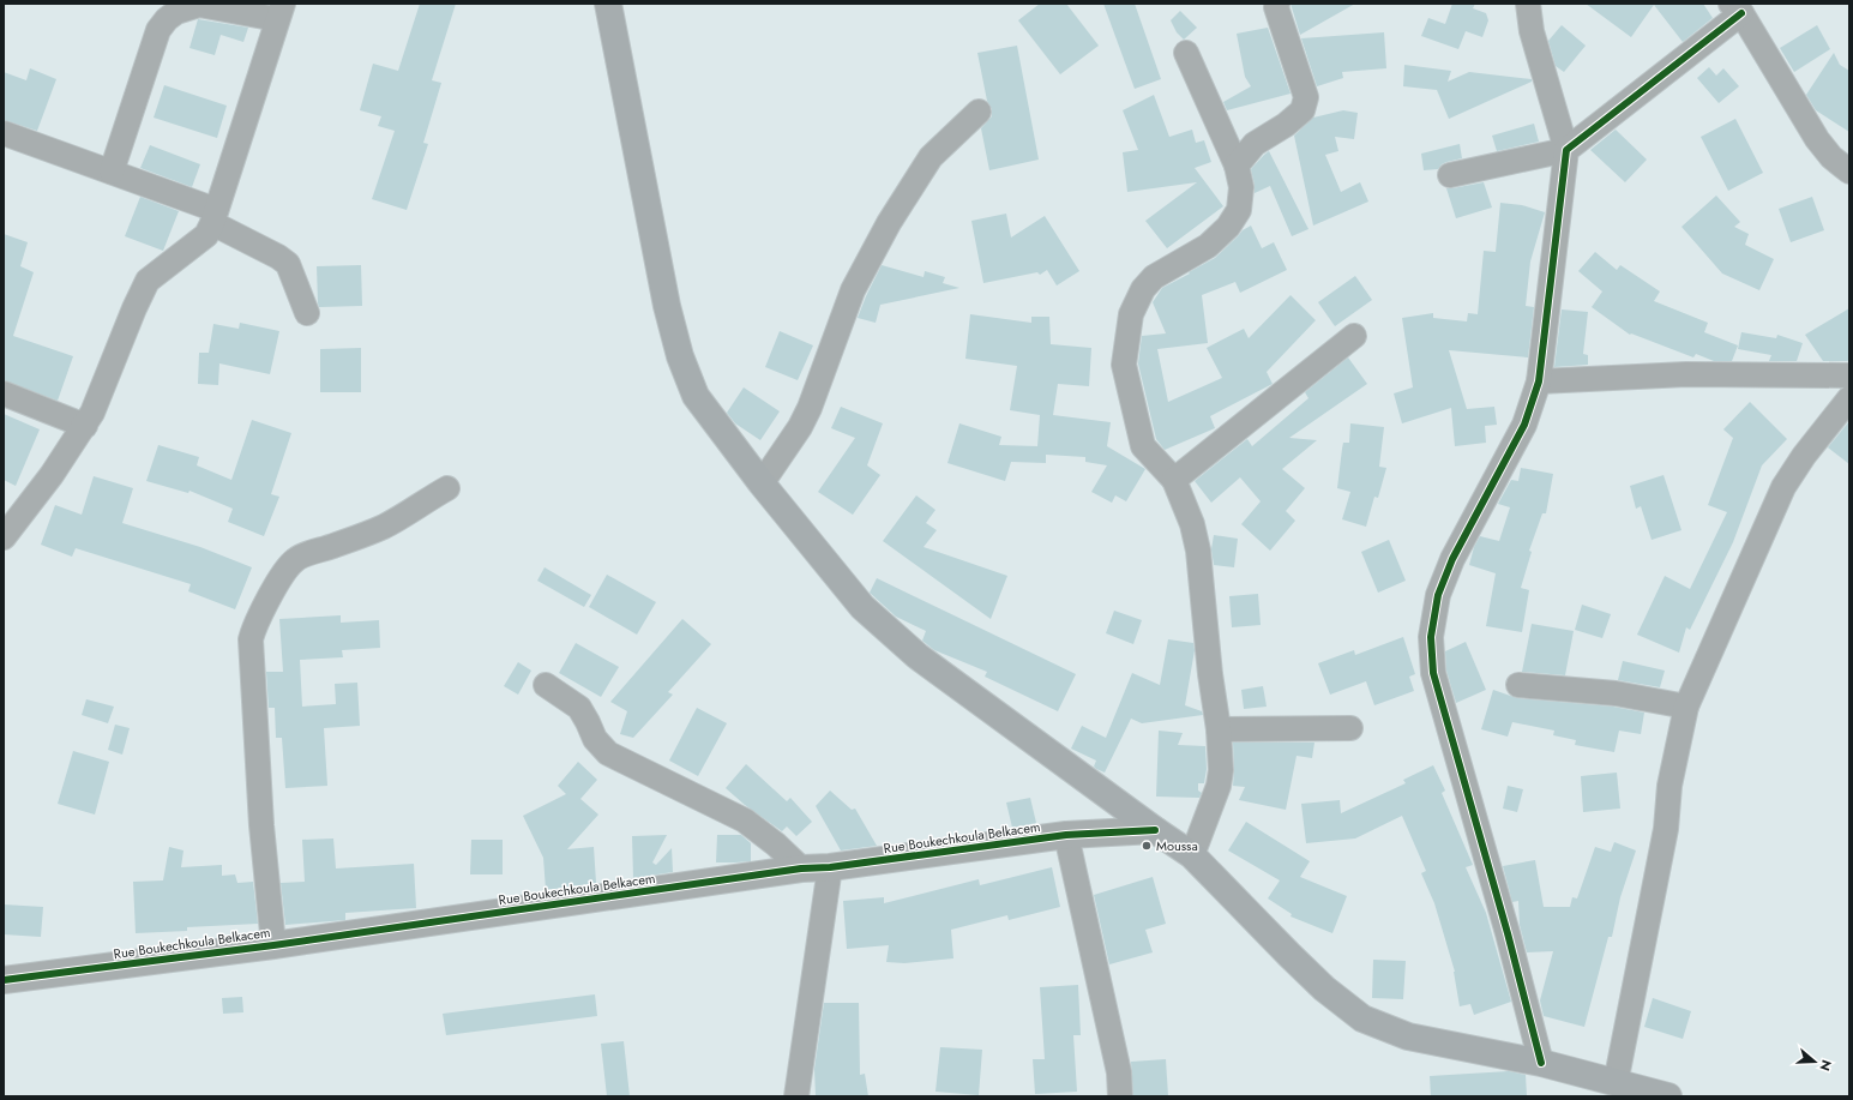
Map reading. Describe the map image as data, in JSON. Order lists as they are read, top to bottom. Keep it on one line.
{"streets":{"street":["Rue Boukechkoula Belkacem"]},"places":["Moussa"],"north":"right"}
